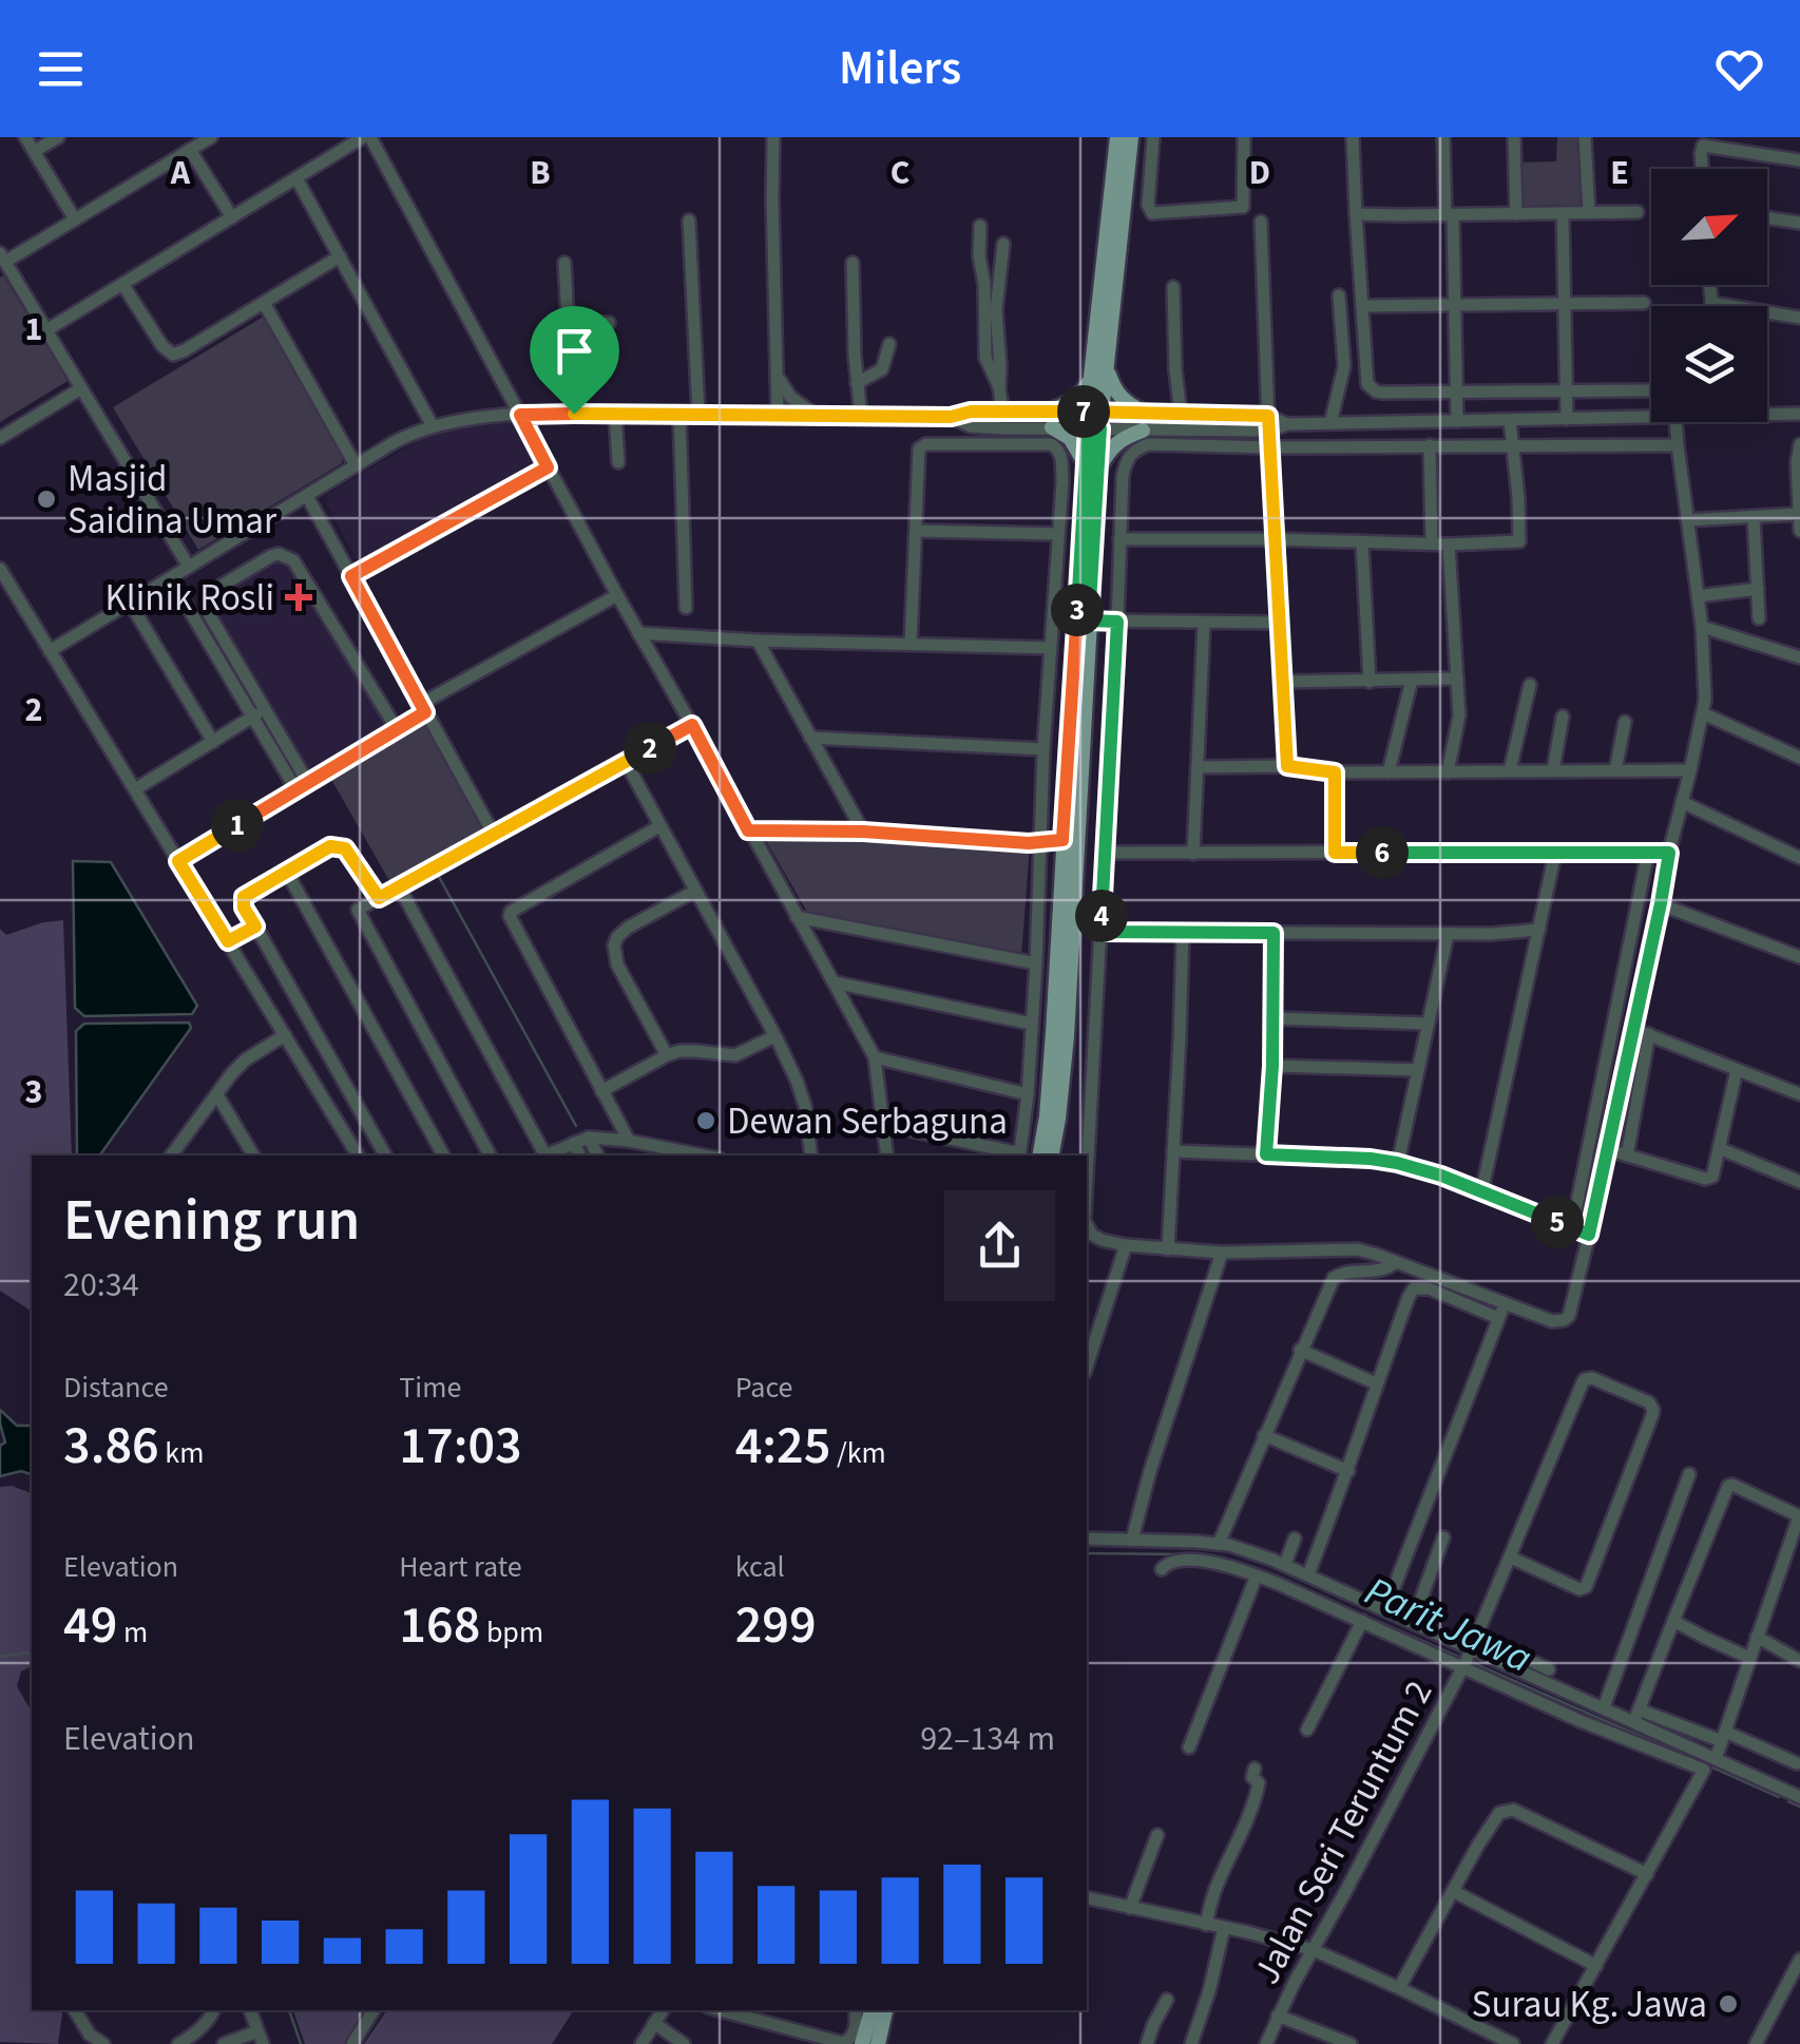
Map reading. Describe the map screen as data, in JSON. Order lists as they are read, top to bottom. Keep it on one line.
{"streets":{"street":["Jalan Seri Teruntum 2"]},"water":["Parit Jawa"],"places":{"other":["Masjid Saidina Umar","Dewan Serbaguna","Surau Kg. Jawa"],"health":["Klinik Rosli"]},"north":"top right","page":{"header":"Milers","pins":["7","3","2","1","6","4","5"],"heading":["Evening run","20:34"],"stats":[["Distance","3.86 km"],["Time","17:03"],["Pace","4:25 /km"],["Elevation","49 m"],["Heart rate","168 bpm"],["kcal","299"]],"chart":["Elevation","92–134 m"]},"grid":{"columns":["A","B","C","D","E"],"rows":["1","2","3"]}}
